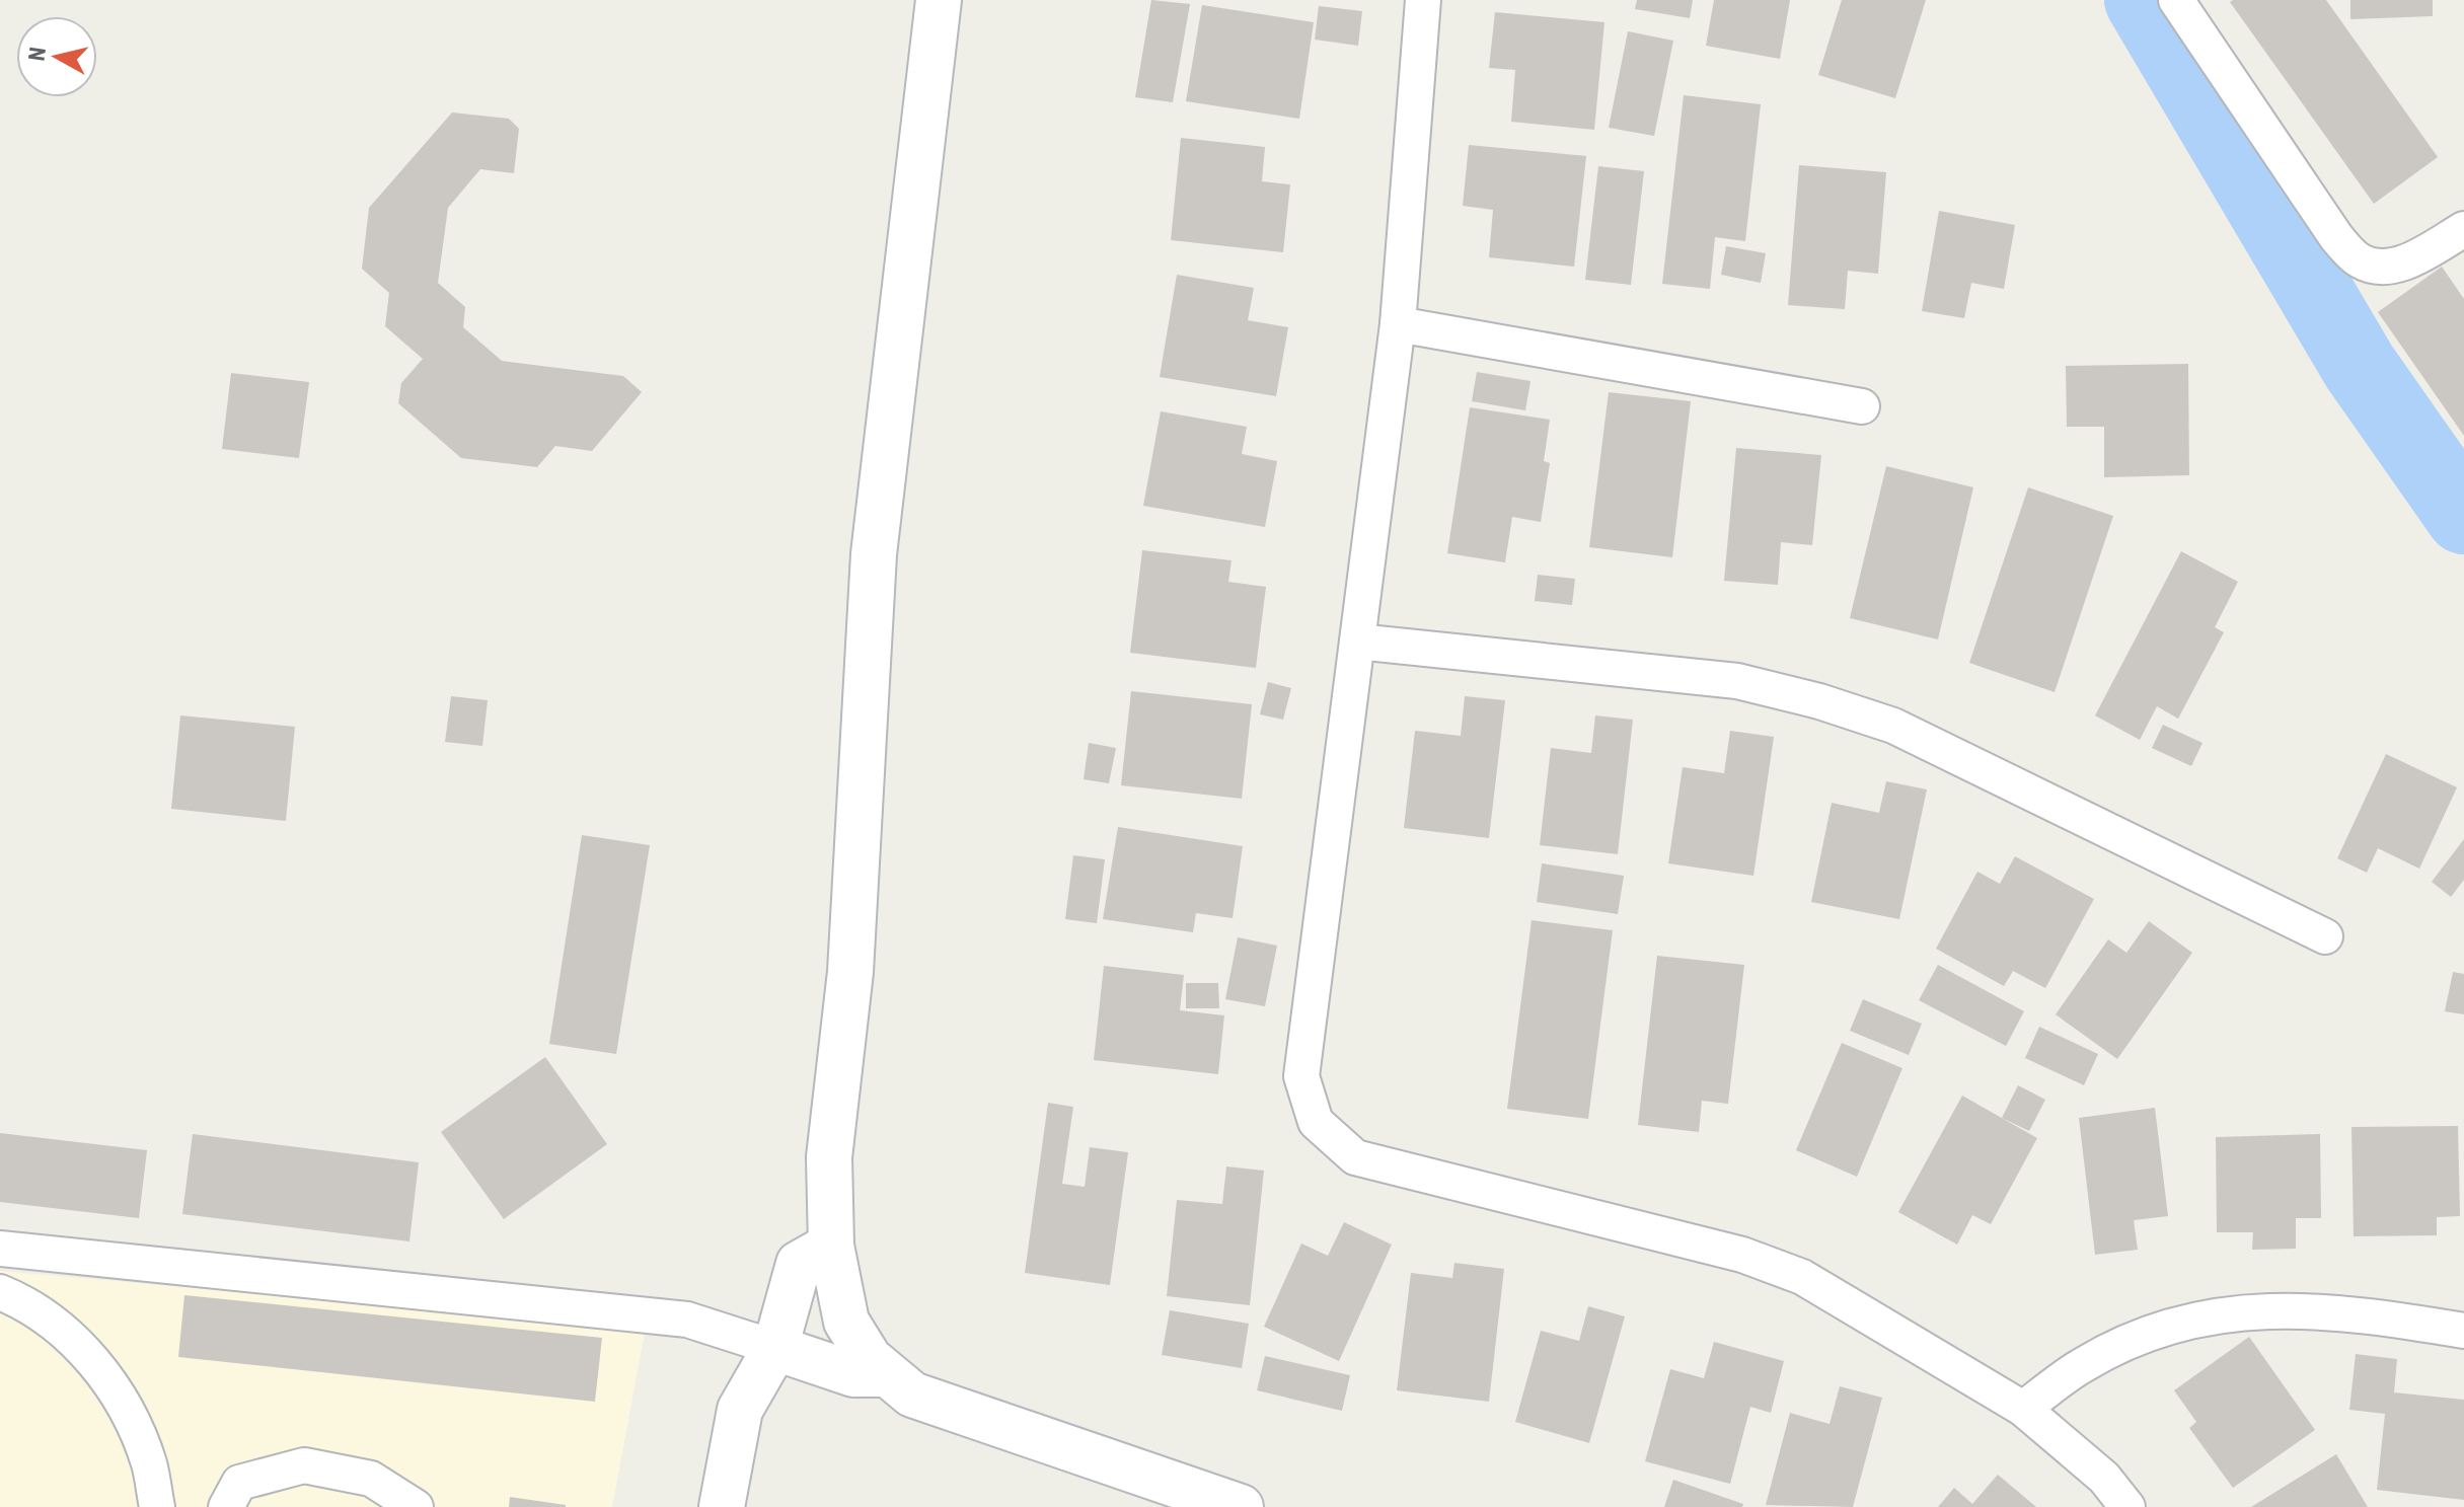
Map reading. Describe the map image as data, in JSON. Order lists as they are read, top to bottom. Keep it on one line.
{"north":"left"}
